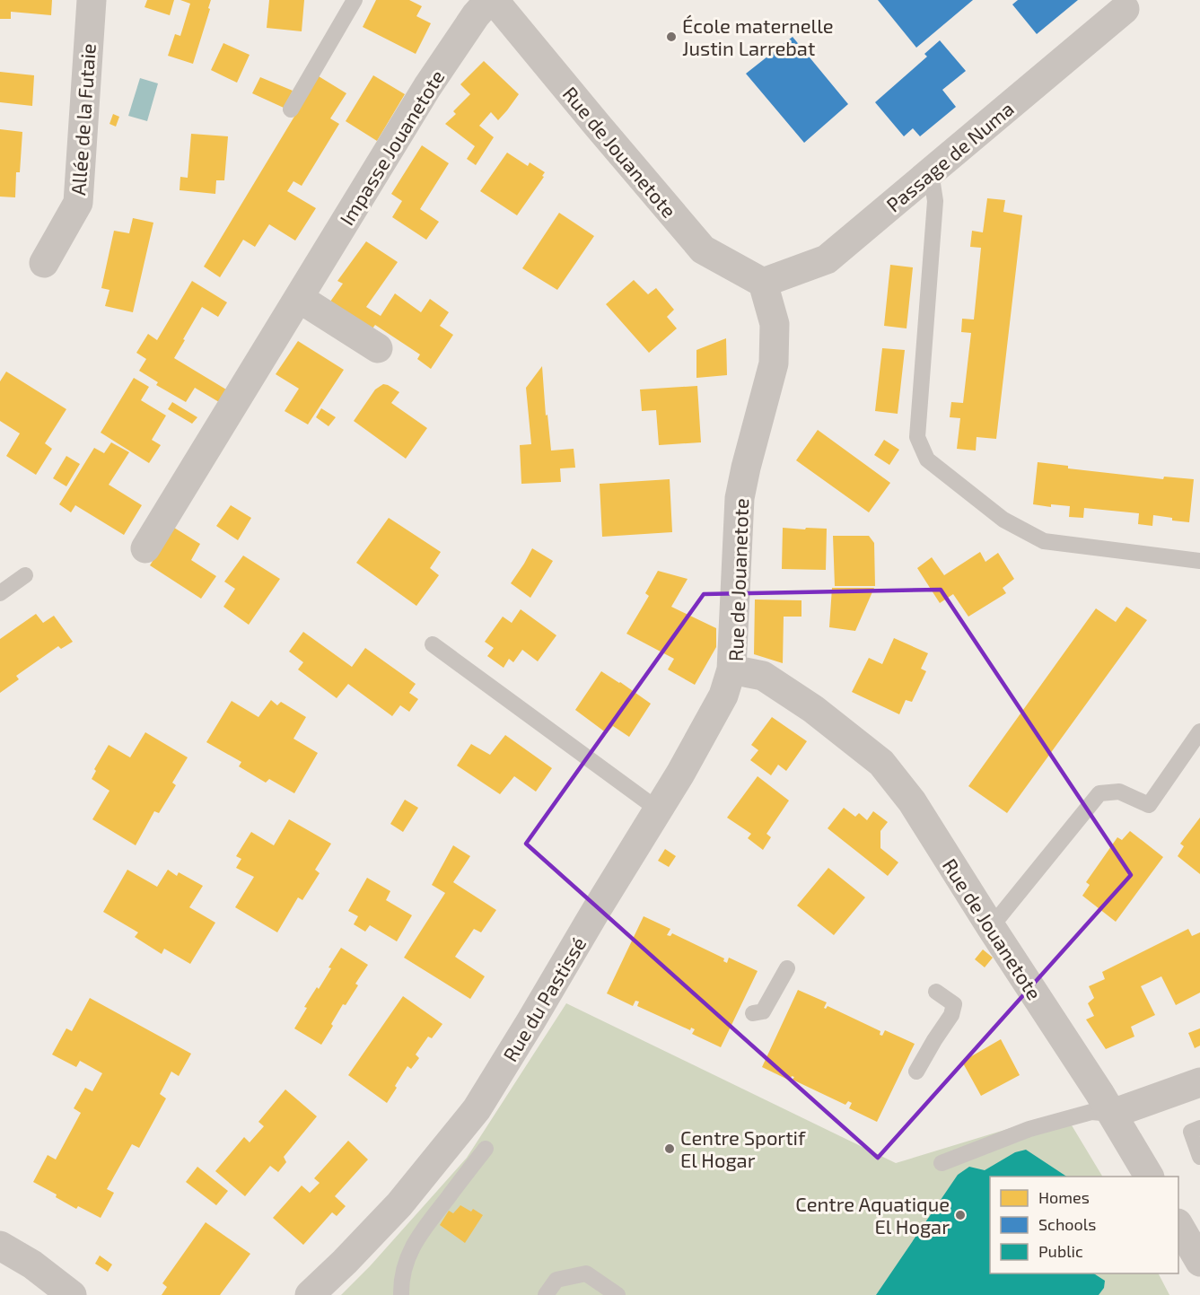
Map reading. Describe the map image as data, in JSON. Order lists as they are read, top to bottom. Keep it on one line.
{"streets":{"street":["Allée de la Futaie","Impasse Jouanetote","Rue de Jouanetote","Passage de Numa","Rue du Pastissé"]},"crossings":[["Rue de Jouanetote","Passage de Numa"],["Rue de Jouanetote","Rue du Pastissé"]],"places":["École maternelle Justin Larrebat","Centre Sportif El Hogar","Centre Aquatique El Hogar"],"legend":["Homes","Schools","Public"]}
